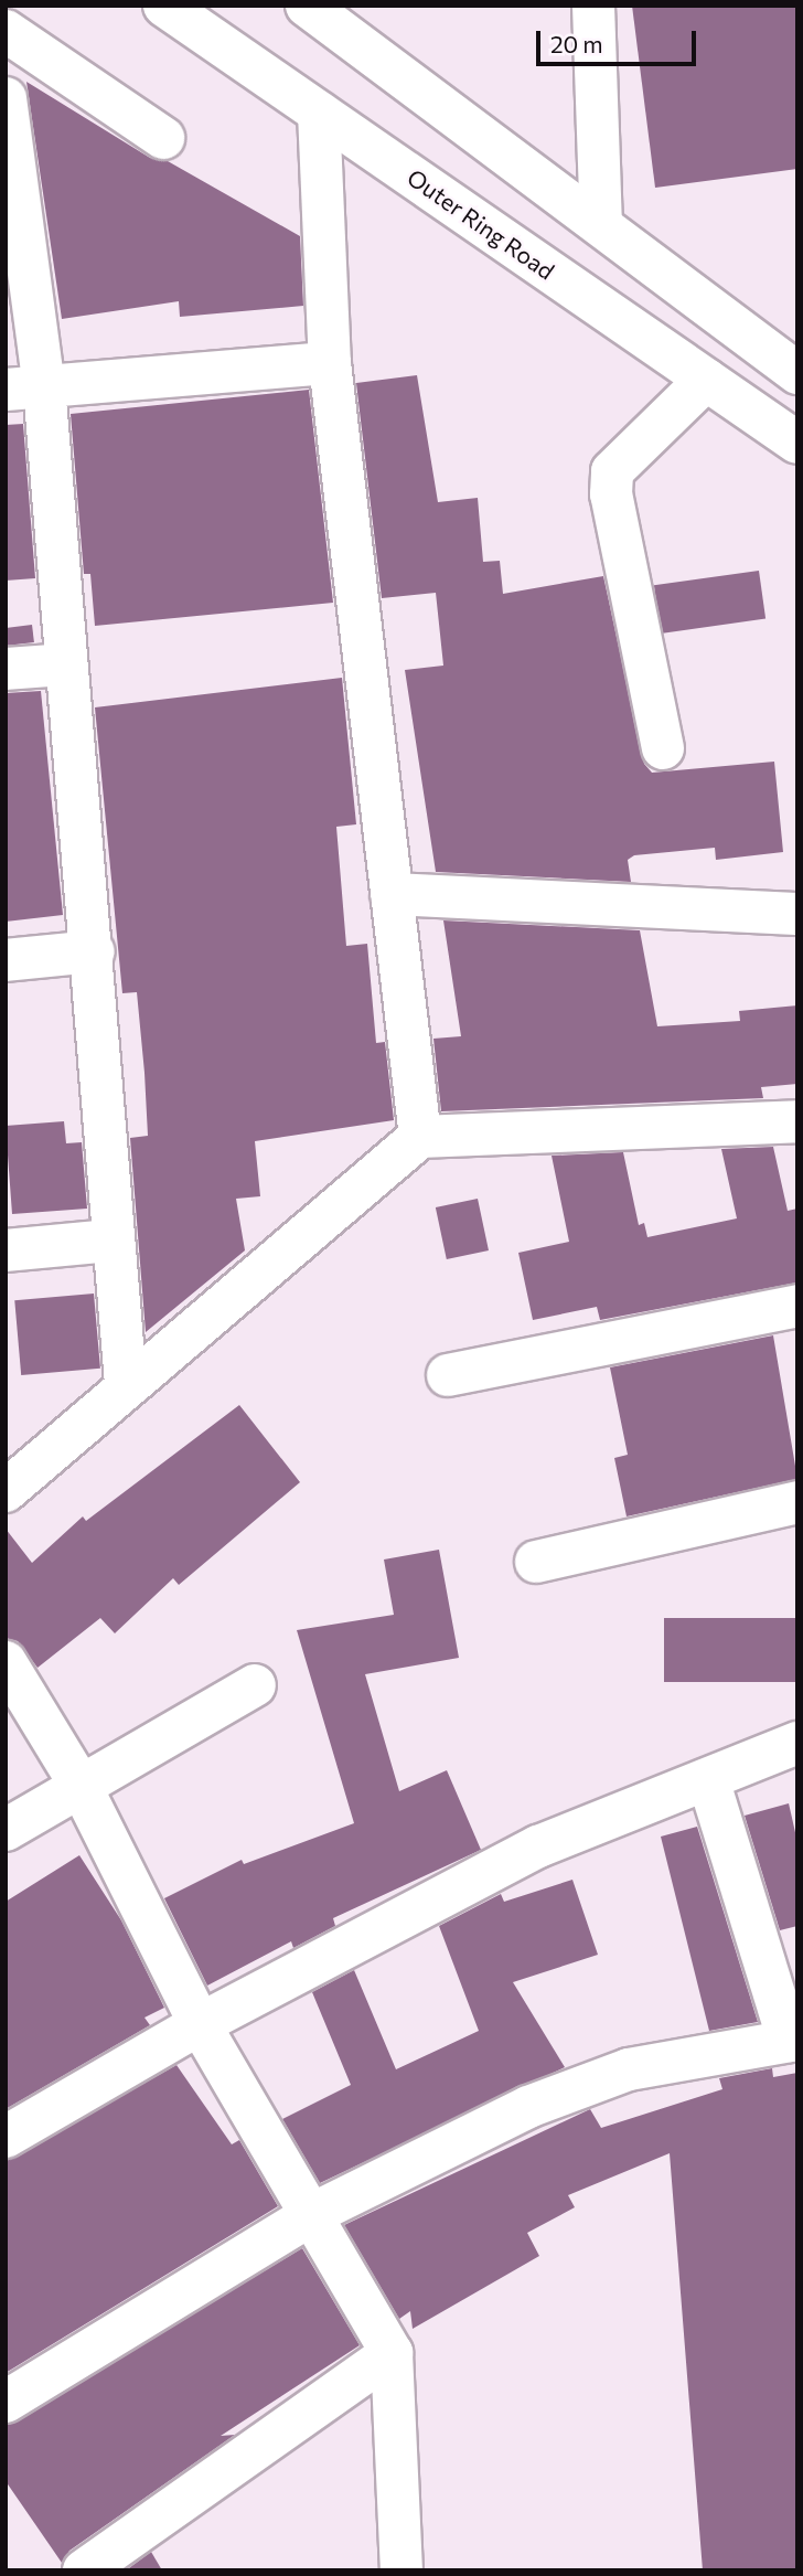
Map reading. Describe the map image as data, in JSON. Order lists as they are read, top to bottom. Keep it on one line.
{"streets":{"main road":["Outer Ring Road"]},"scale_bar":"20 m"}
